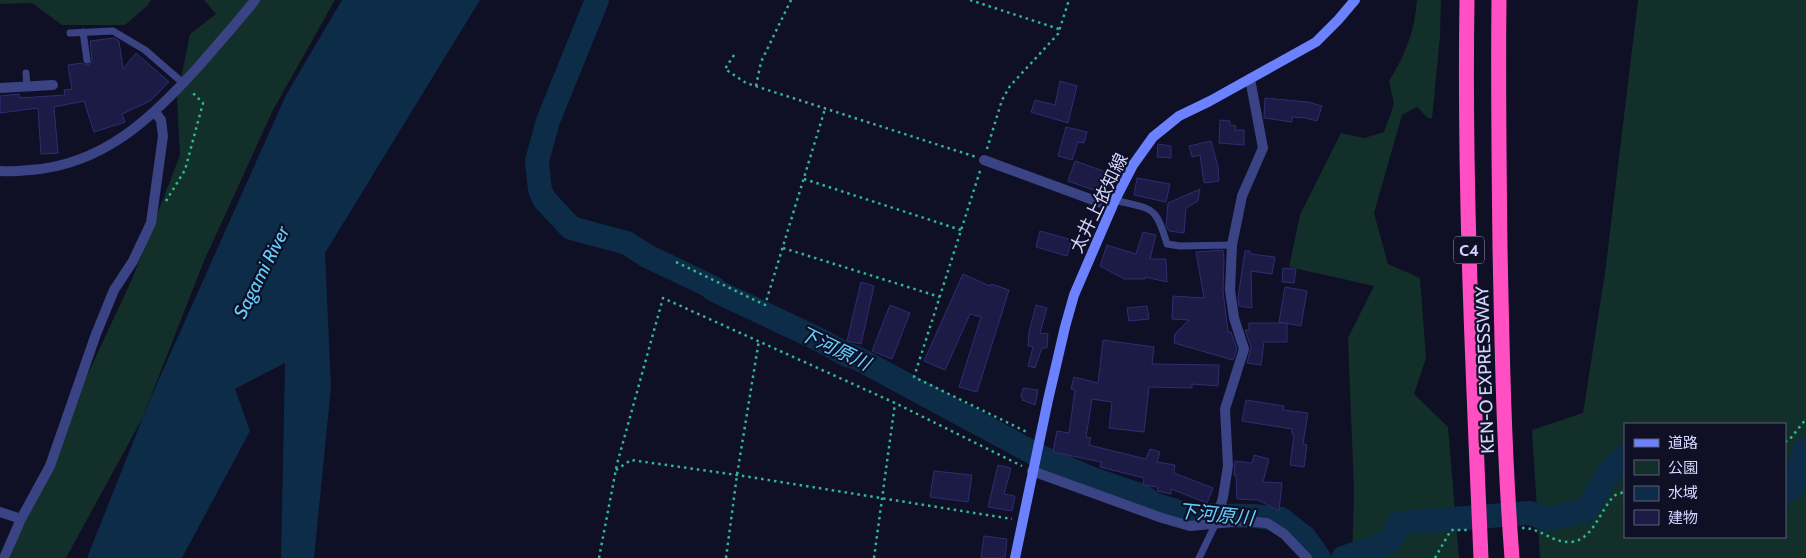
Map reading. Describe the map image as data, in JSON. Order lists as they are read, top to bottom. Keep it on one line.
{"streets":{"highway":["C4","KEN-O EXPRESSWAY"],"main road":["太井上依知線"]},"water":["Sagami River","下河原川"],"legend":["道路","公園","水域","建物"]}
